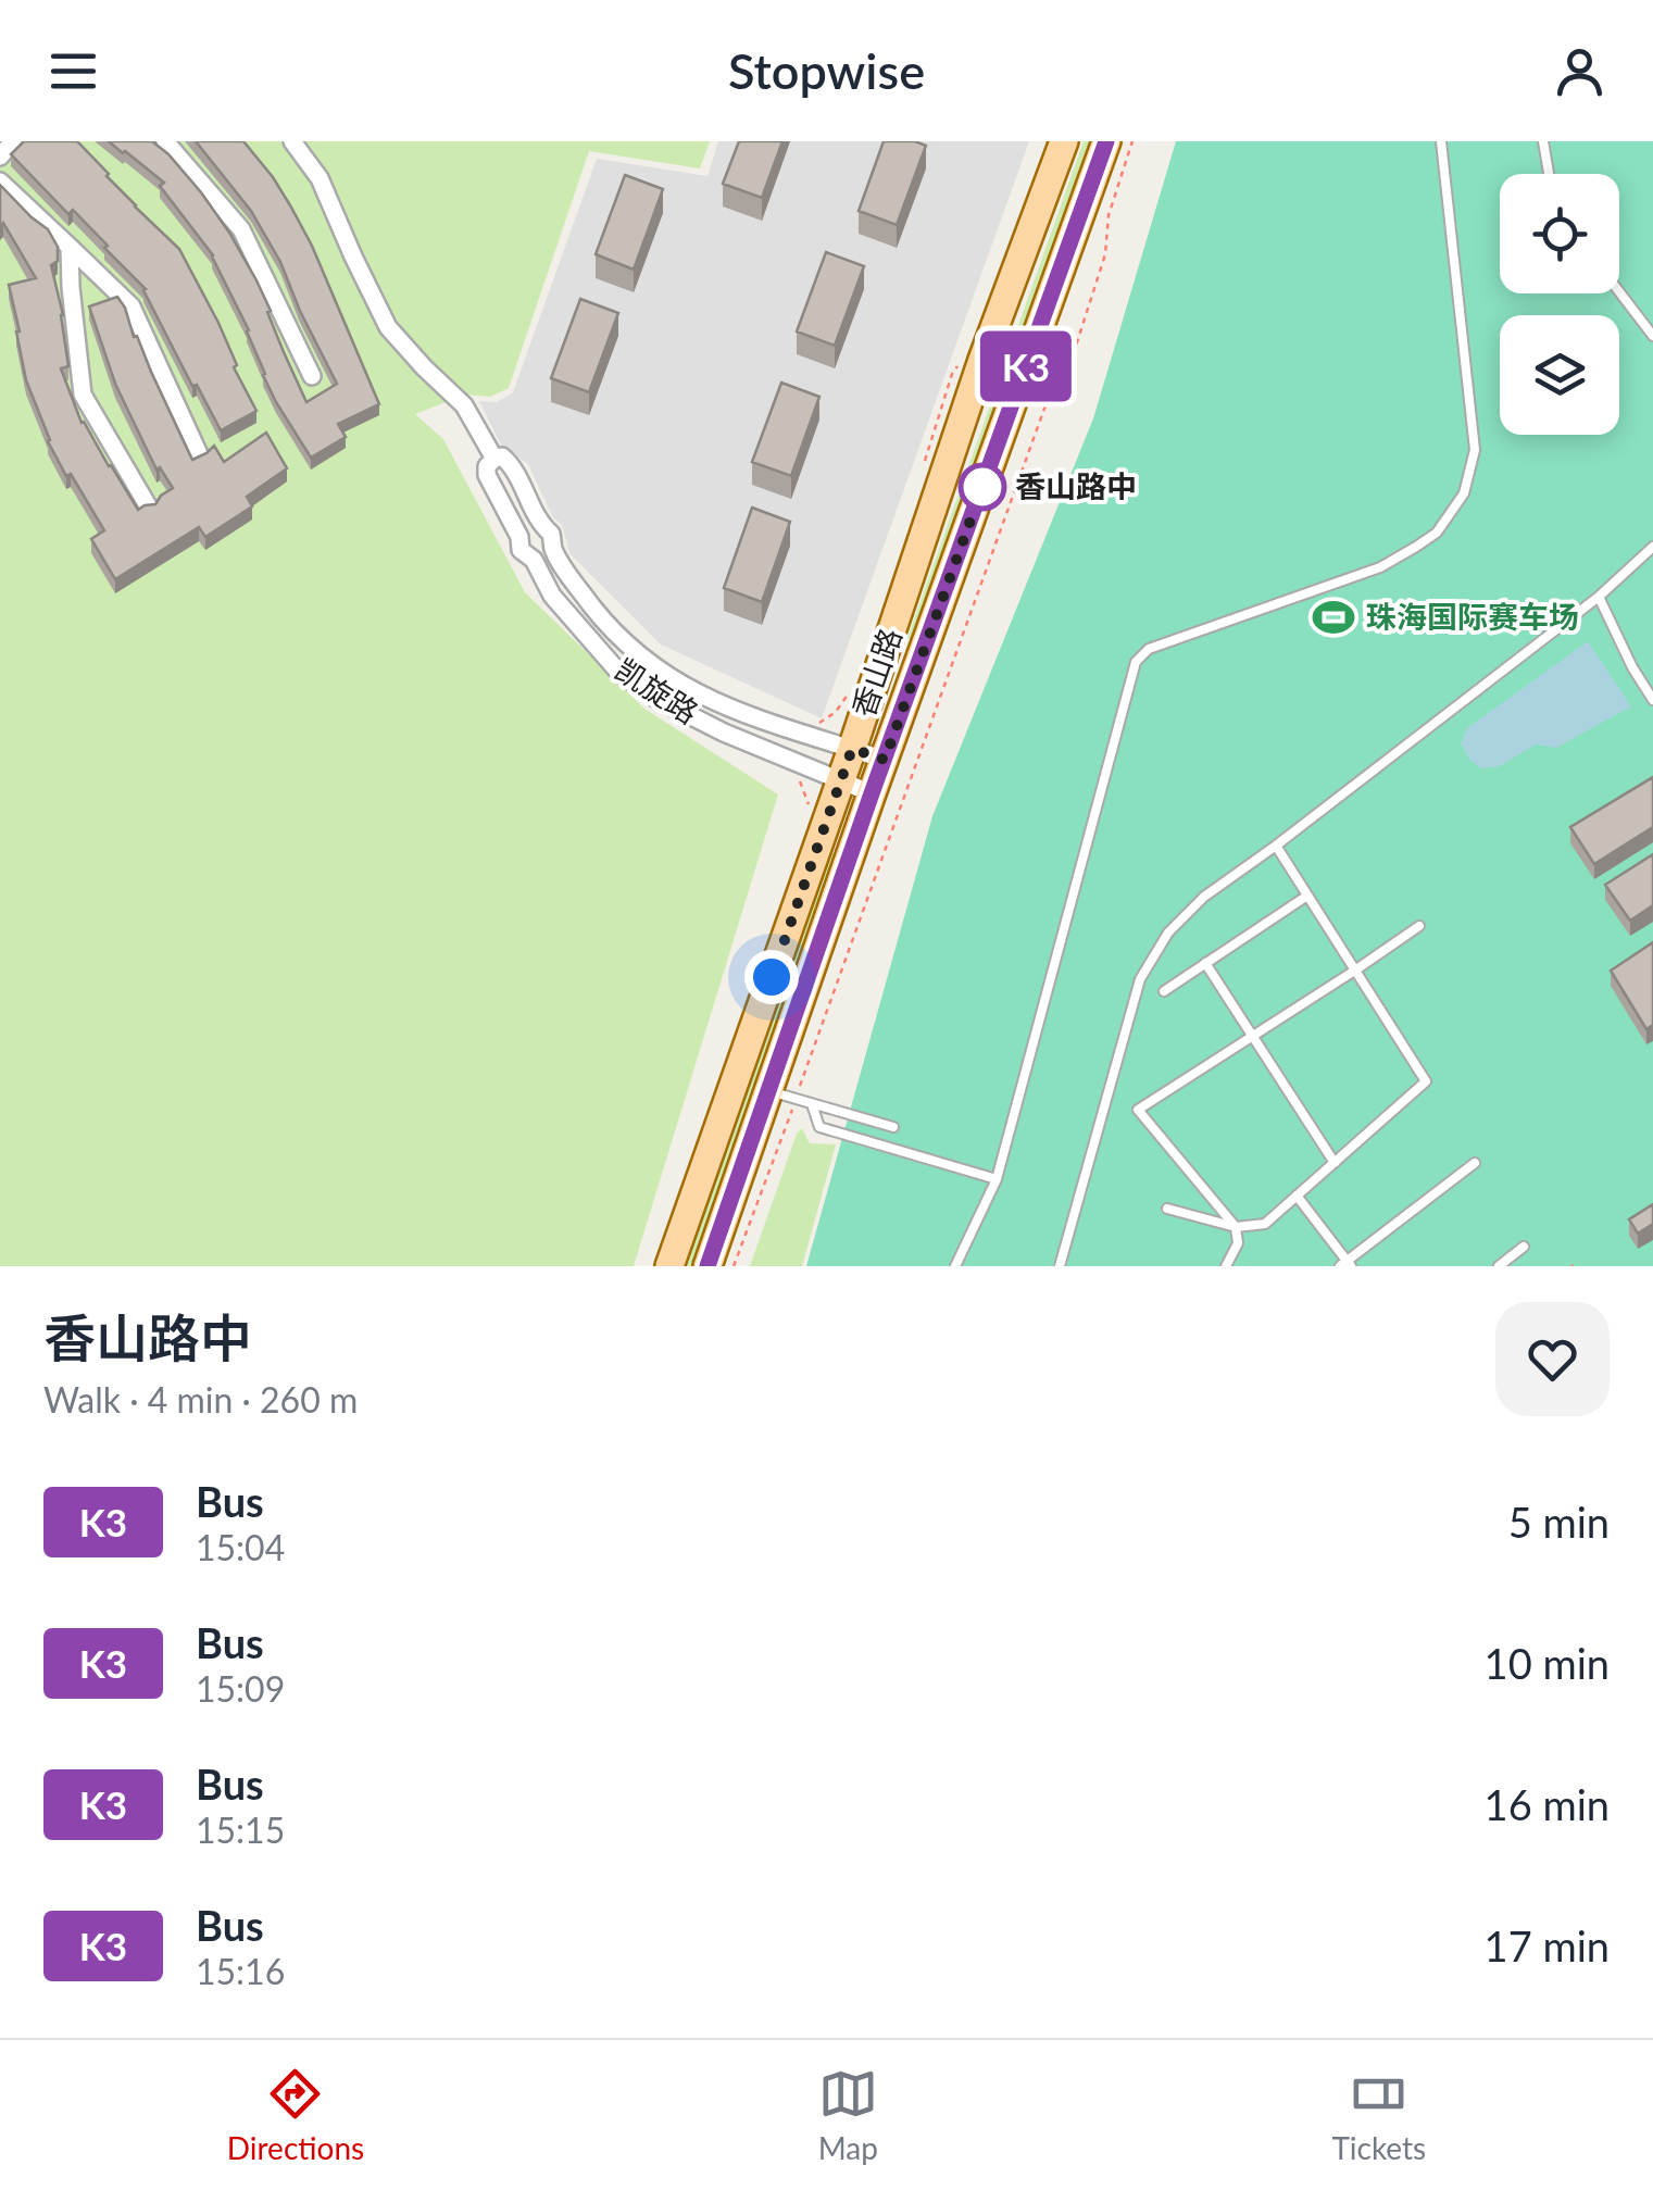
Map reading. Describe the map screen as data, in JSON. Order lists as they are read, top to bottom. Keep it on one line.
{"streets":{"main road":["香山路"],"street":["凯旋路"]},"crossings":[["香山路","凯旋路"]],"places":{"other":["香山路中"],"sports":["珠海国际赛车场"]},"lines":["bus line K3"],"page":{"header":"Stopwise","on_map":"K3","heading":["香山路中","Walk · 4 min · 260 m"],"list":[{"mark":"K3","name":"Bus","note":"15:04","value":"5 min"},{"mark":"K3","name":"Bus","note":"15:09","value":"10 min"},{"mark":"K3","name":"Bus","note":"15:15","value":"16 min"},{"mark":"K3","name":"Bus","note":"15:16","value":"17 min"}],"tabs":["Directions","Map","Tickets"]}}
